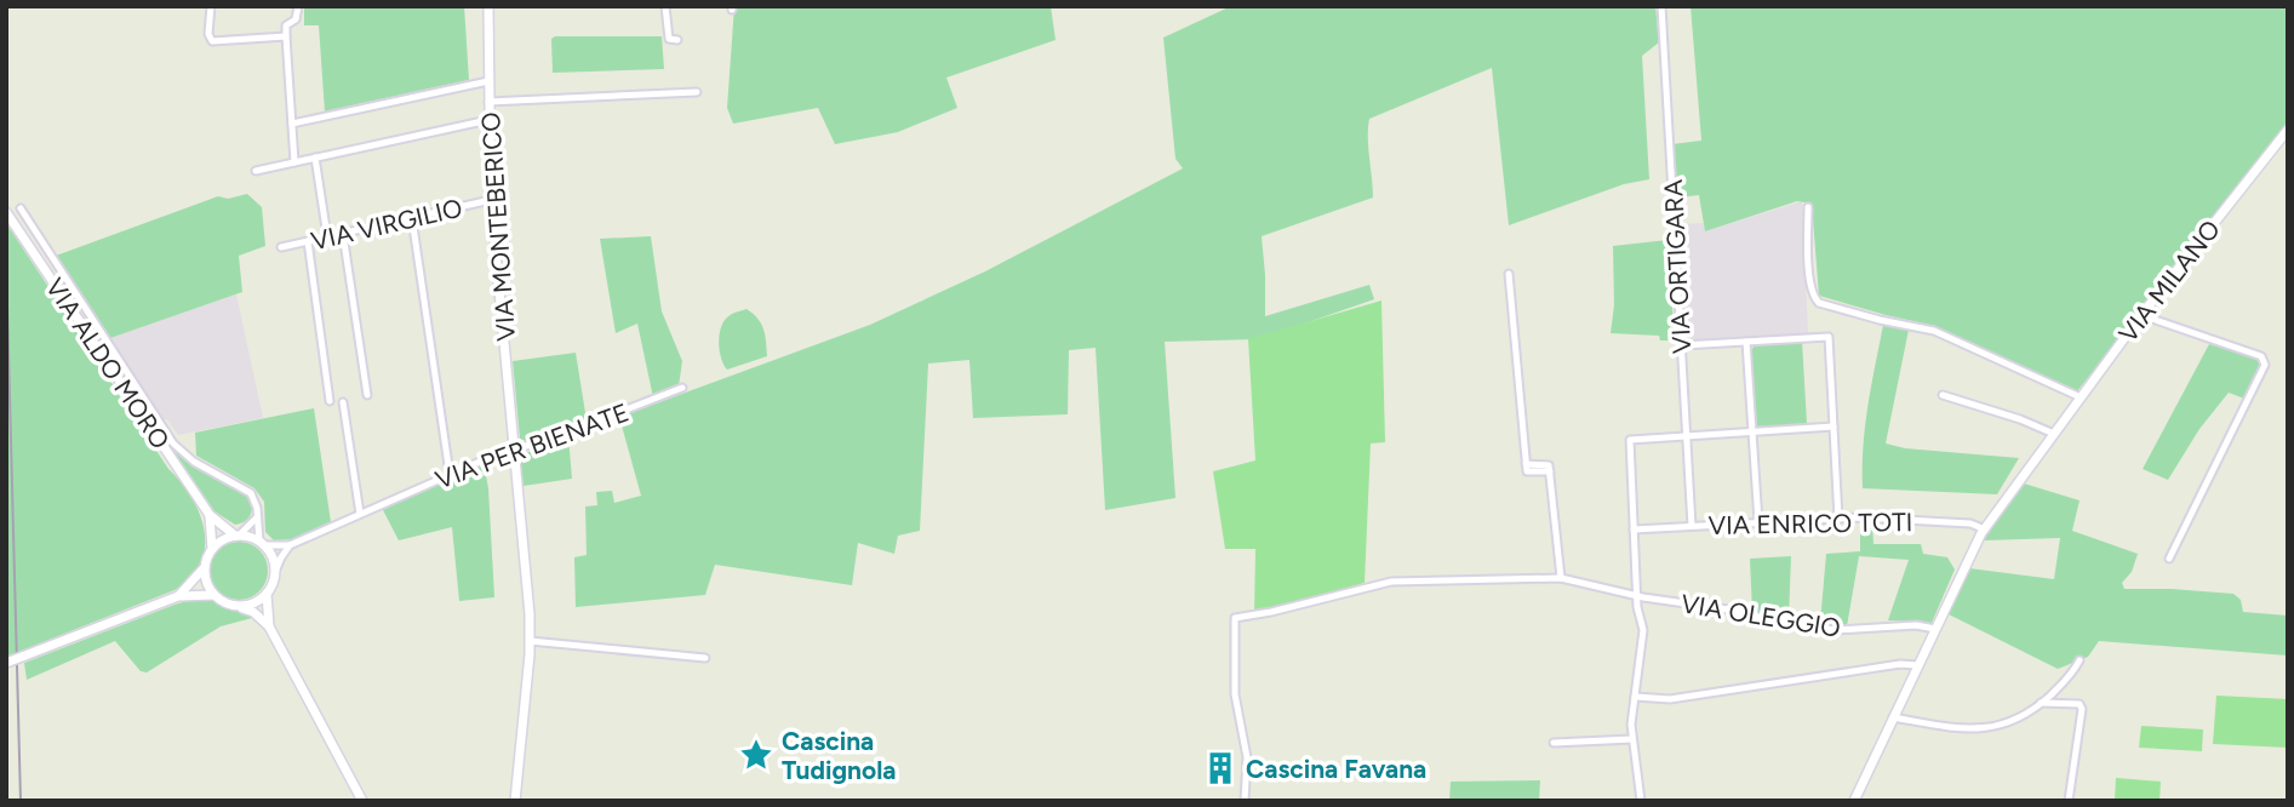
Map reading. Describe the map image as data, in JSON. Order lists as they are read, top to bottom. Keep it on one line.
{"streets":{"street":["VIA VIRGILIO","VIA MONTEBERICO","VIA ORTIGARA","VIA MILANO","VIA ALDO MORO","VIA PER BIENATE","VIA ENRICO TOTI","VIA OLEGGIO"]},"crossings":[["VIA VIRGILIO","VIA MONTEBERICO"],["VIA MONTEBERICO","VIA PER BIENATE"],["VIA ORTIGARA","VIA ENRICO TOTI"],["VIA MILANO","VIA ENRICO TOTI"],["VIA MILANO","VIA OLEGGIO"],["VIA ALDO MORO","VIA PER BIENATE"]],"places":{"place":["Cascina Tudignola"],"building":["Cascina Favana"]}}
